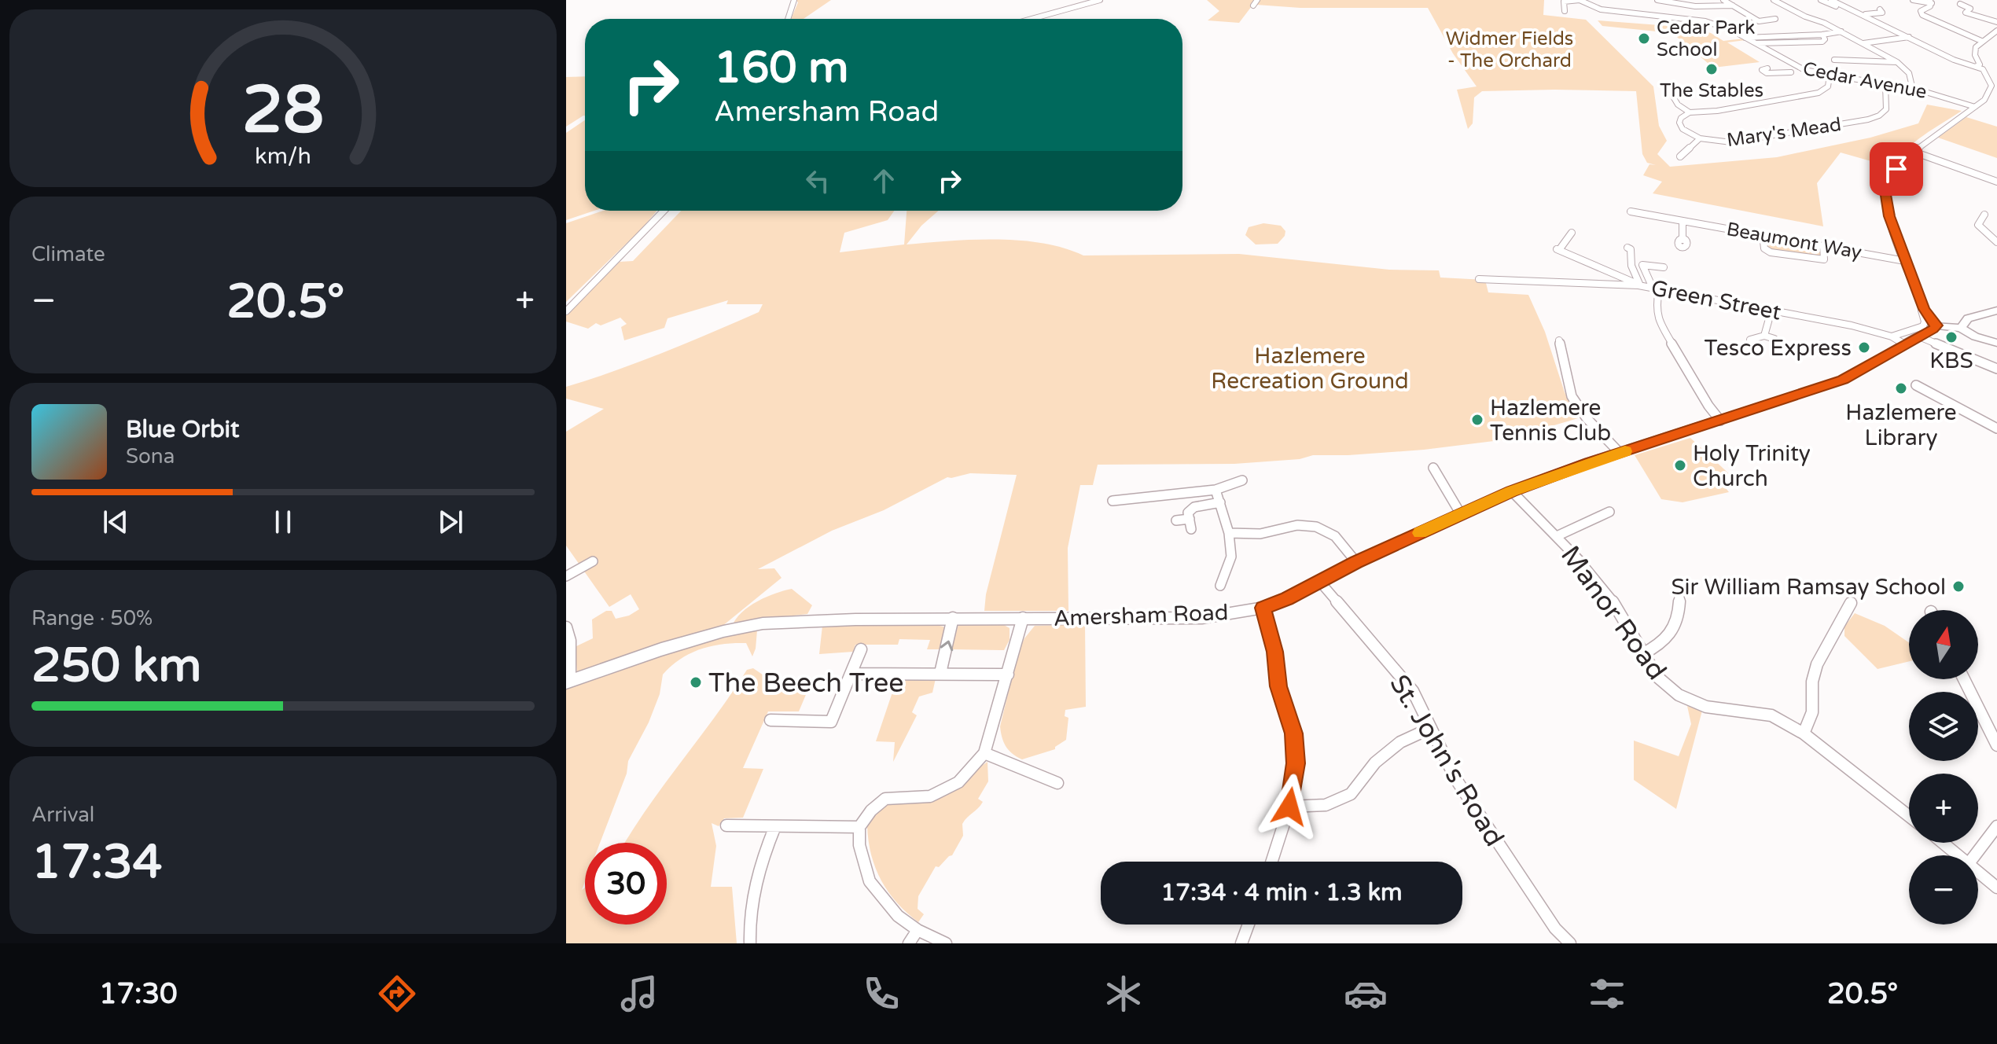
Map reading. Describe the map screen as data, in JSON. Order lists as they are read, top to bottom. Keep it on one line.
{"streets":{"main road":["Amersham Road"],"street":["Cedar Avenue","Mary's Mead","Beaumont Way","Green Street","Manor Road","St. John's Road"]},"crossings":[["Cedar Avenue","Mary's Mead"],["Green Street","Amersham Road"],["Manor Road","Amersham Road"],["Amersham Road","St. John's Road"]],"parks":["Widmer Fields - The Orchard","Hazlemere Recreation Ground"],"places":["Cedar Park School","The Stables","KBS","Tesco Express","Hazlemere Library","Hazlemere Tennis Club","Holy Trinity Church","Sir William Ramsay School","The Beech Tree"],"north":"top","page":{"turn":["160 m","Amersham Road"],"tile":["Climate",["Range · 50%","250 km"],["Arrival","17:34"]],"heat":["−","20.5°","+"],"song":["Blue Orbit","Sona"],"map_buttons":["+","−"],"limit":"30","trip":"17:34 · 4 min · 1.3 km","tabs":["17:30","20.5°"],"gauge":["28","km/h"]}}
